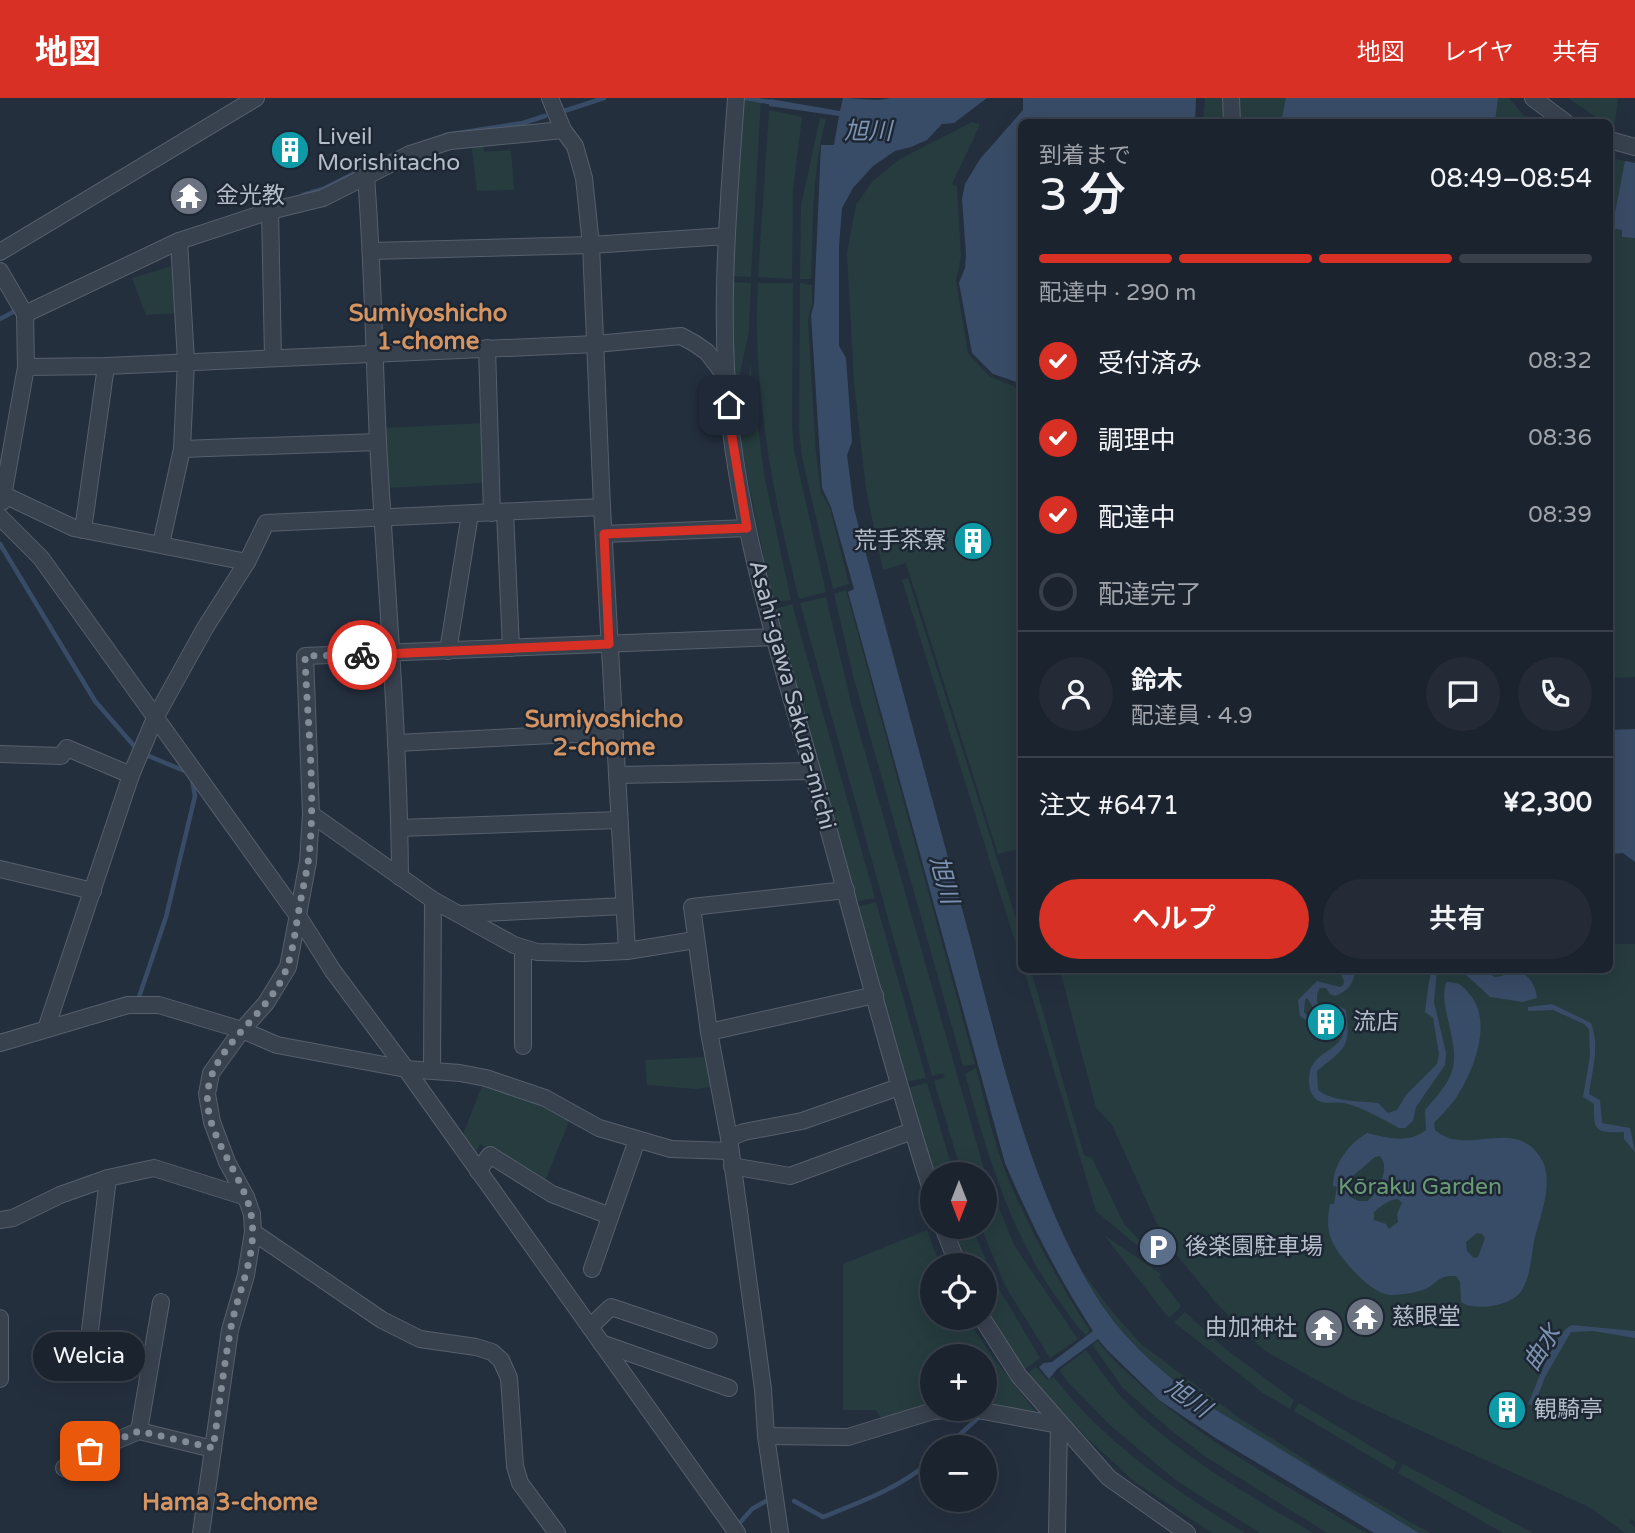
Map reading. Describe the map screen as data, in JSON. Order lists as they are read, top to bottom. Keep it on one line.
{"streets":{"street":["Asahi-gawa Sakura-michi"]},"districts":["Sumiyoshicho 1-chome","Sumiyoshicho 2-chome","Hama 3-chome"],"water":["旭川","曲水"],"parks":["Kōraku Garden"],"places":{"building":["Liveil Morishitacho","荒手茶寮","流店","観騎亭"],"temple":["金光教","慈眼堂","由加神社"],"parking":["後楽園駐車場"],"other":["Welcia"]},"north":"bottom","page":{"header":"地図","nav":["地図","レイヤ","共有"],"heading":["3 分","到着まで","08:49–08:54"],"panel":["鈴木","配達員 · 4.9","注文 #6471","¥2,300"],"bar":"配達中 · 290 m","list":[["受付済み","08:32"],["調理中","08:36"],["配達中","08:39"],"配達完了"],"buttons":["ヘルプ","共有"],"map_buttons":["+","−"],"bubble":"Welcia"}}
